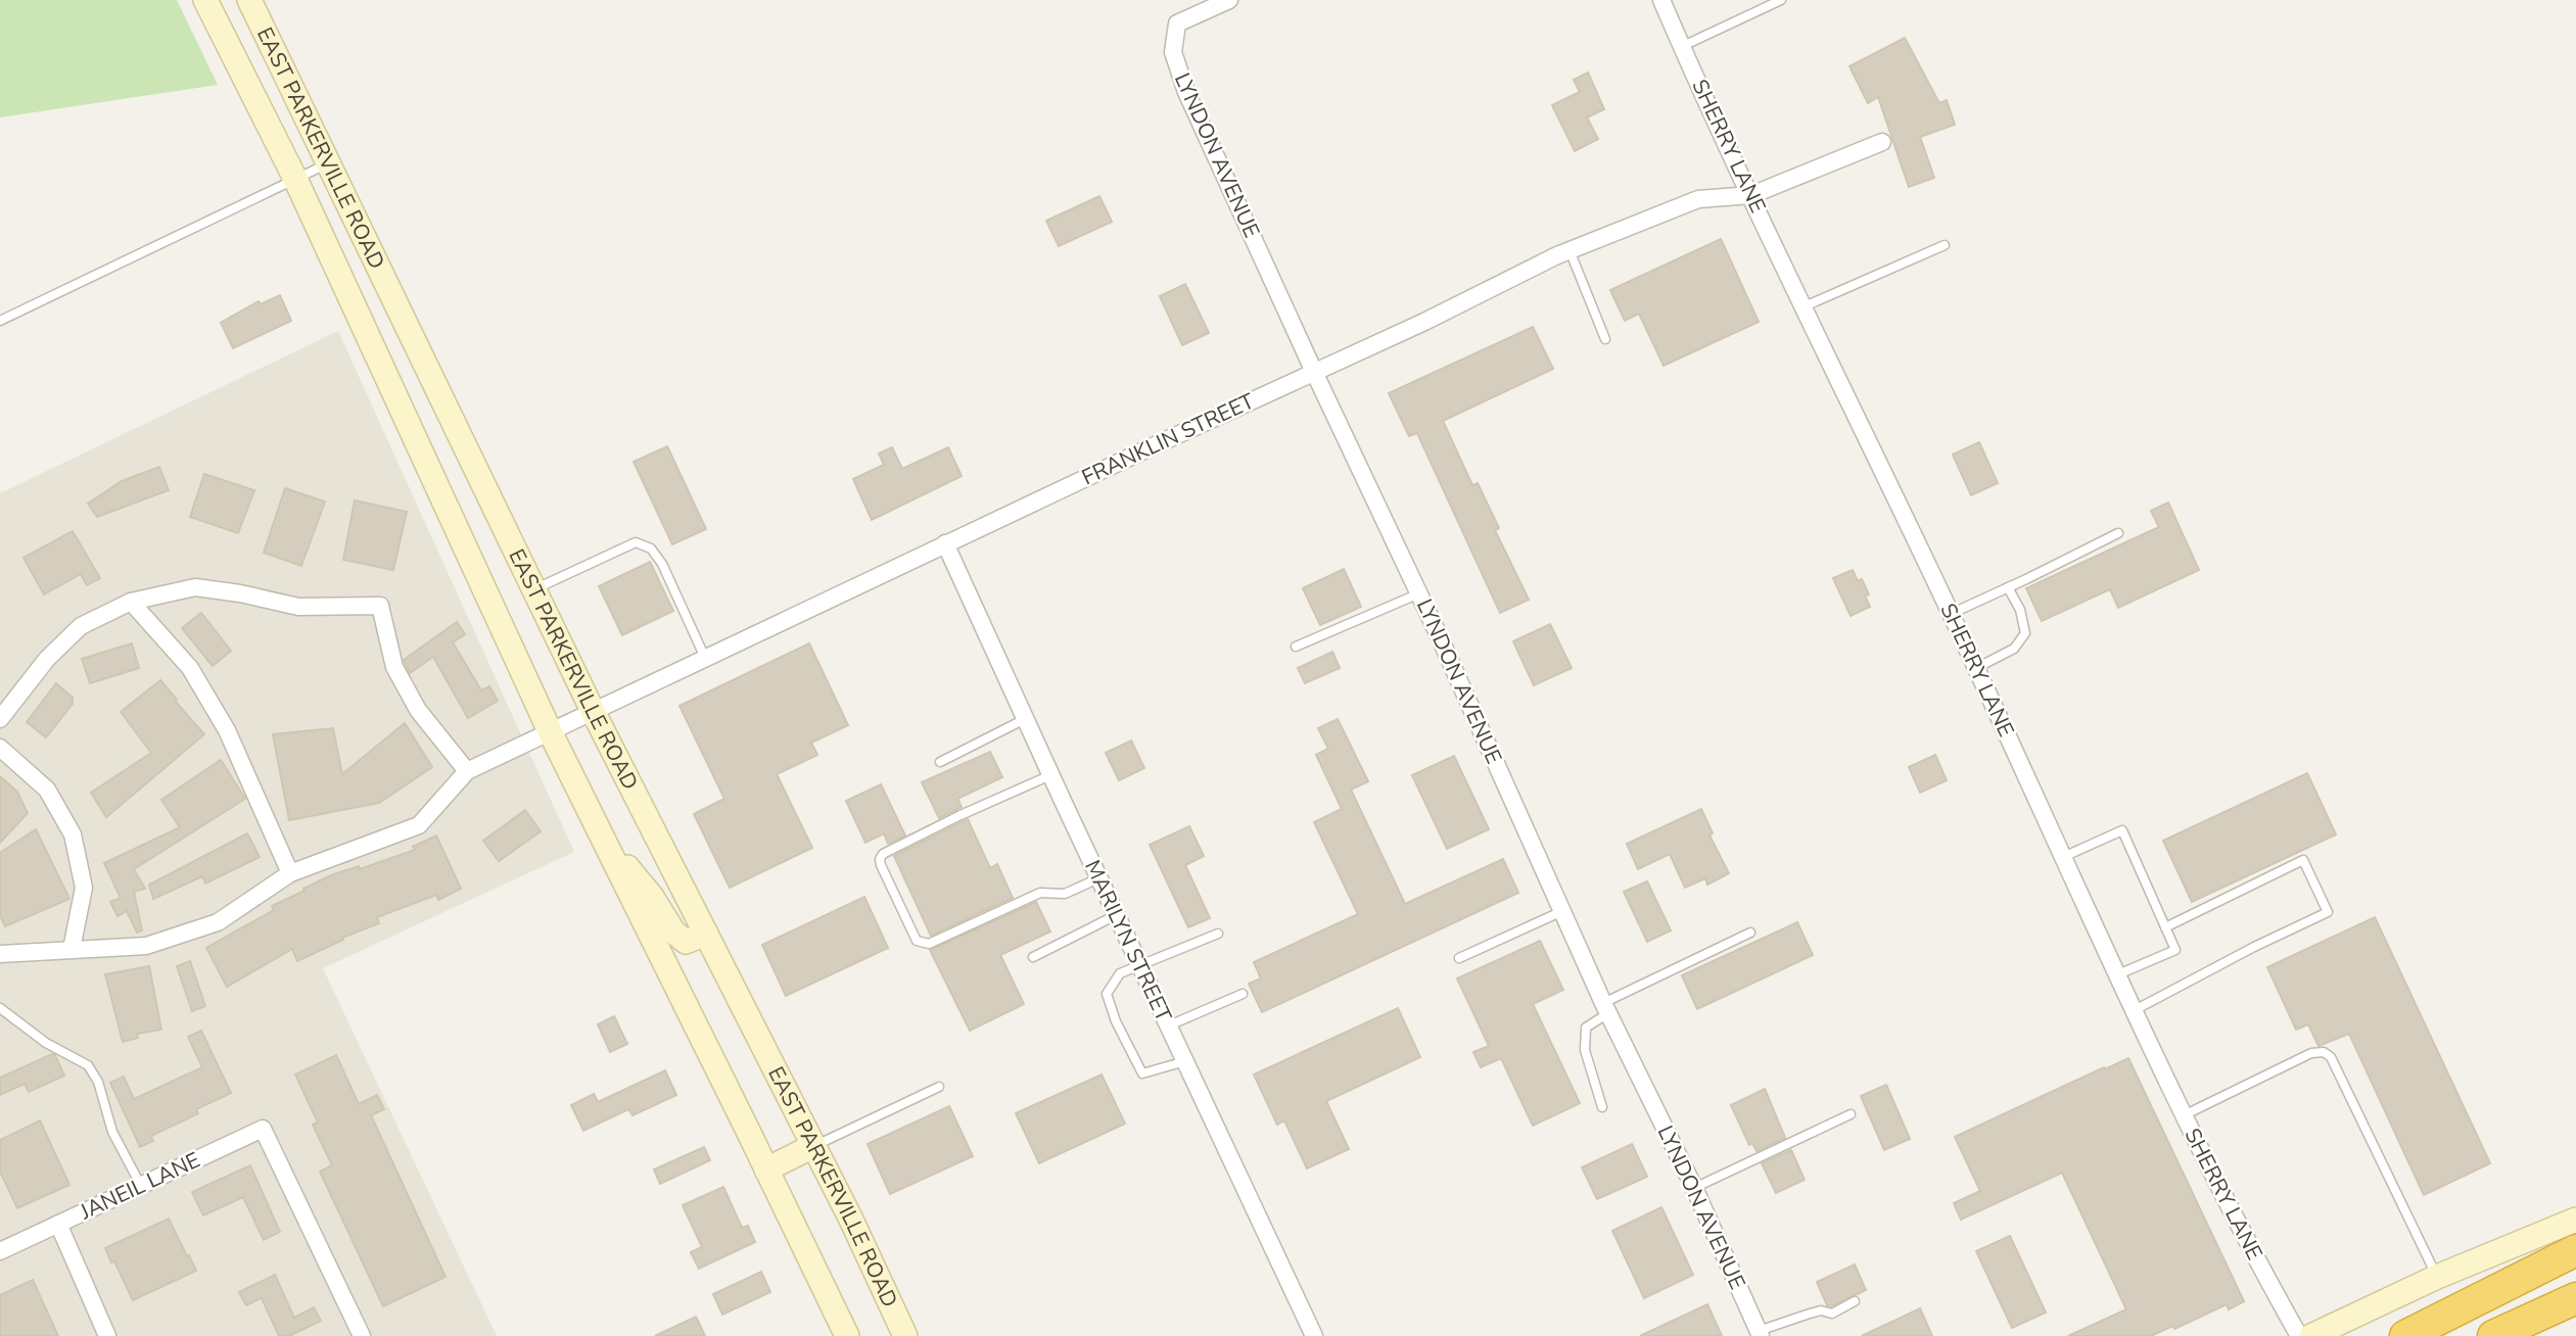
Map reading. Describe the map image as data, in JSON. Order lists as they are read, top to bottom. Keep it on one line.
{"streets":{"main road":["EAST PARKERVILLE ROAD"],"street":["SHERRY LANE","LYNDON AVENUE","FRANKLIN STREET","MARILYN STREET","JANEIL LANE"]},"crossings":[["SHERRY LANE","FRANKLIN STREET"],["EAST PARKERVILLE ROAD","FRANKLIN STREET"],["LYNDON AVENUE","FRANKLIN STREET"],["FRANKLIN STREET","MARILYN STREET"]]}
